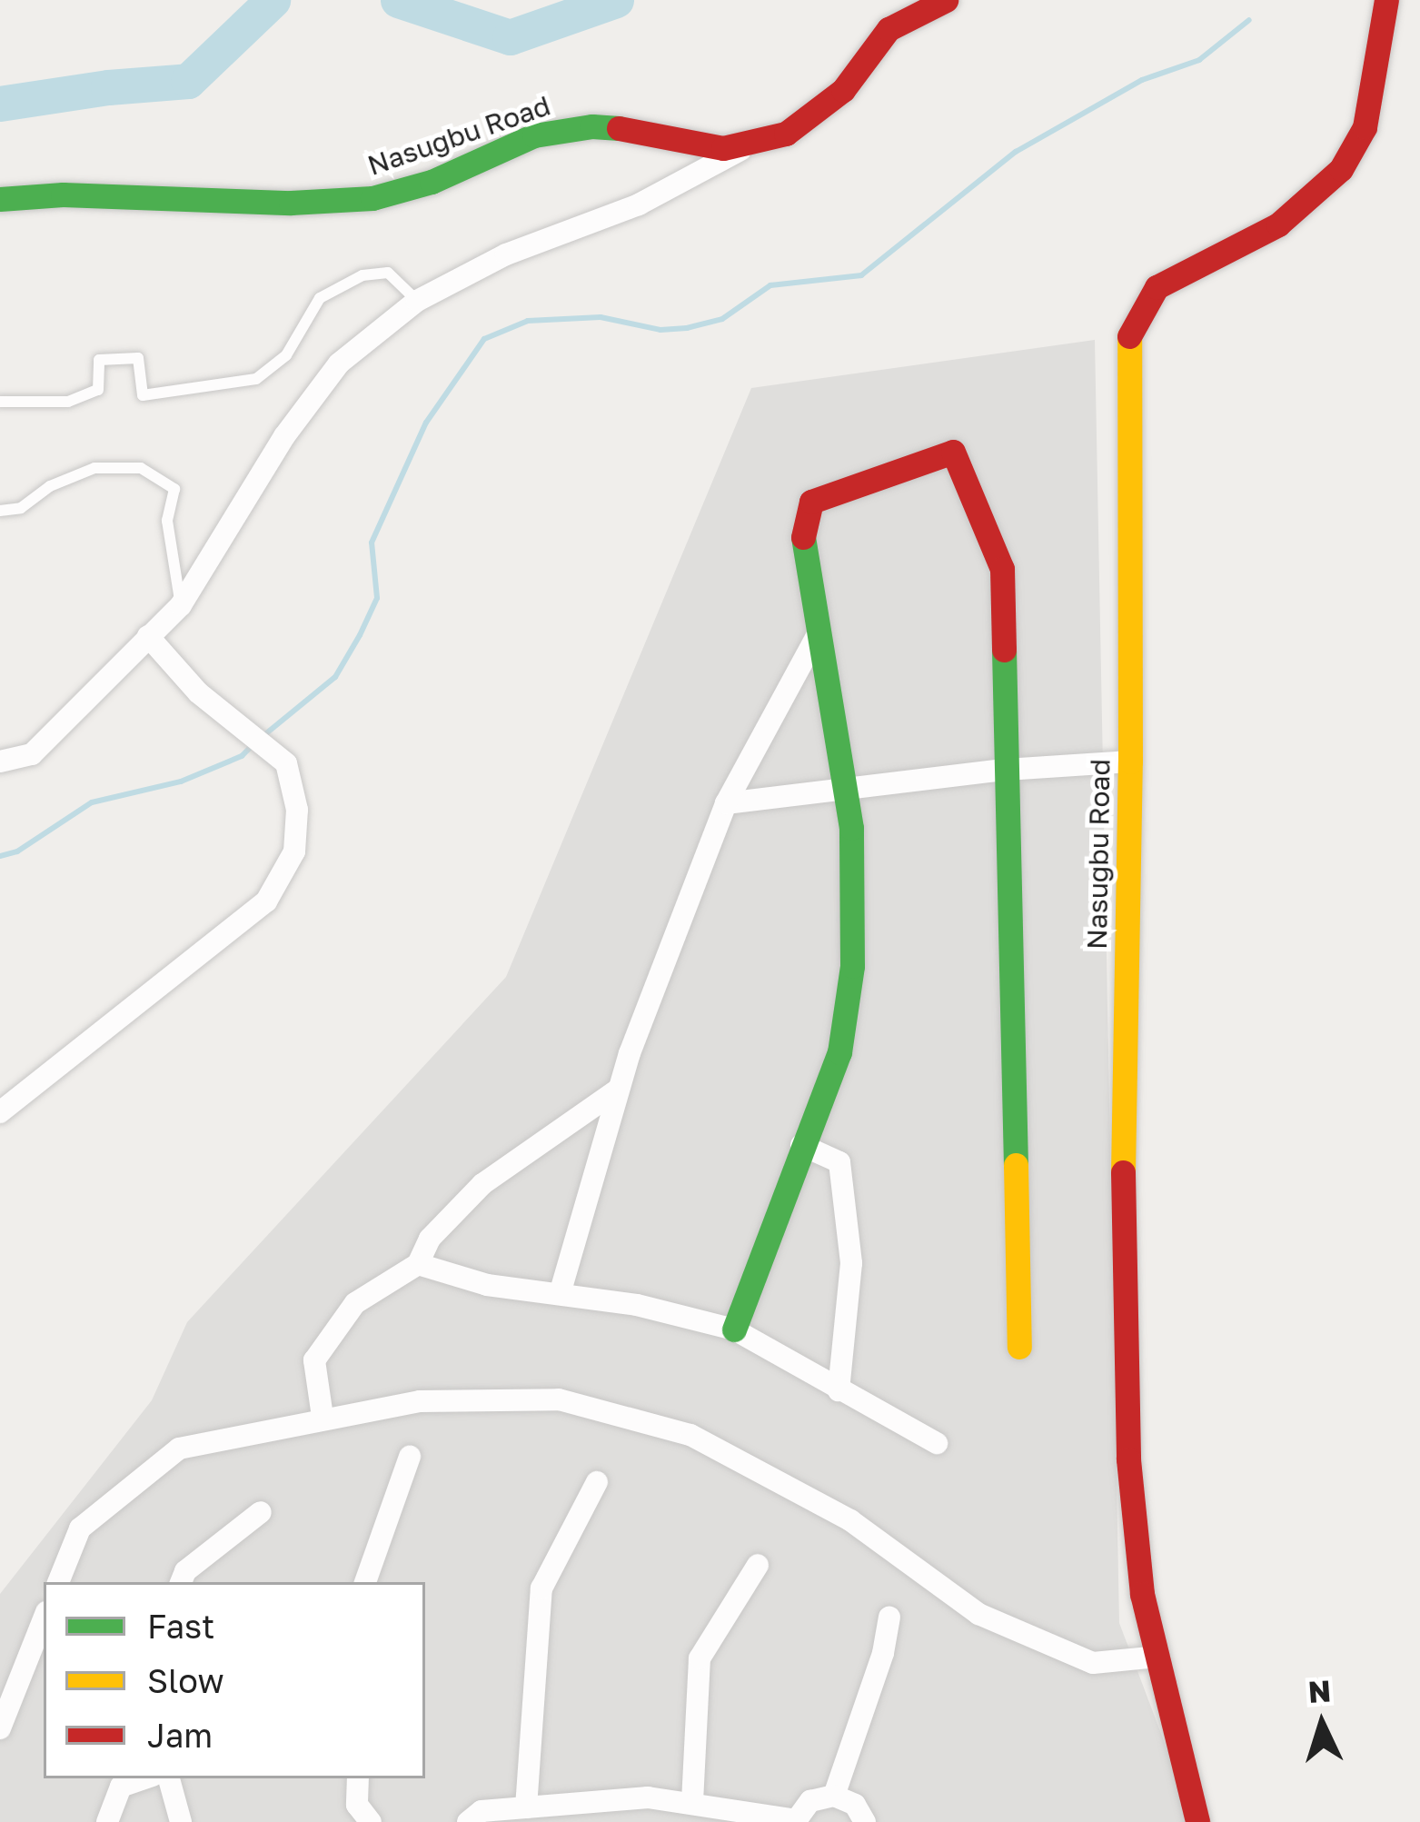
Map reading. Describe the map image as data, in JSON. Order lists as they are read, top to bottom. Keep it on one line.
{"streets":{"main road":["Nasugbu Road"]},"legend":["Fast","Slow","Jam"],"north":"top"}
